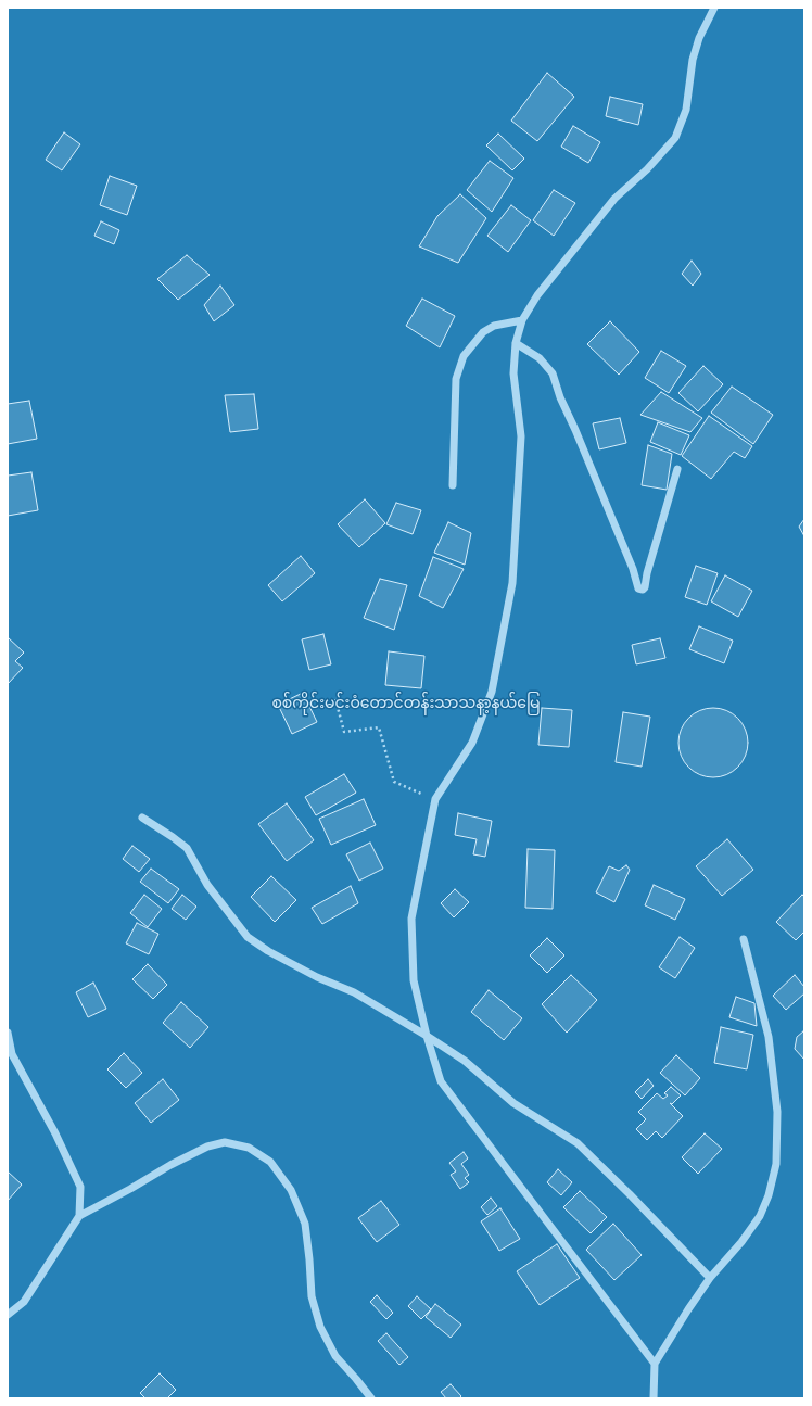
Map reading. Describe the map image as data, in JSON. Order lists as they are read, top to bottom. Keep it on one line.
{"parks":["စစ်ကိုင်းမင်းဝံတောင်တန်းသာသနာ့နယ်မြေ"]}
